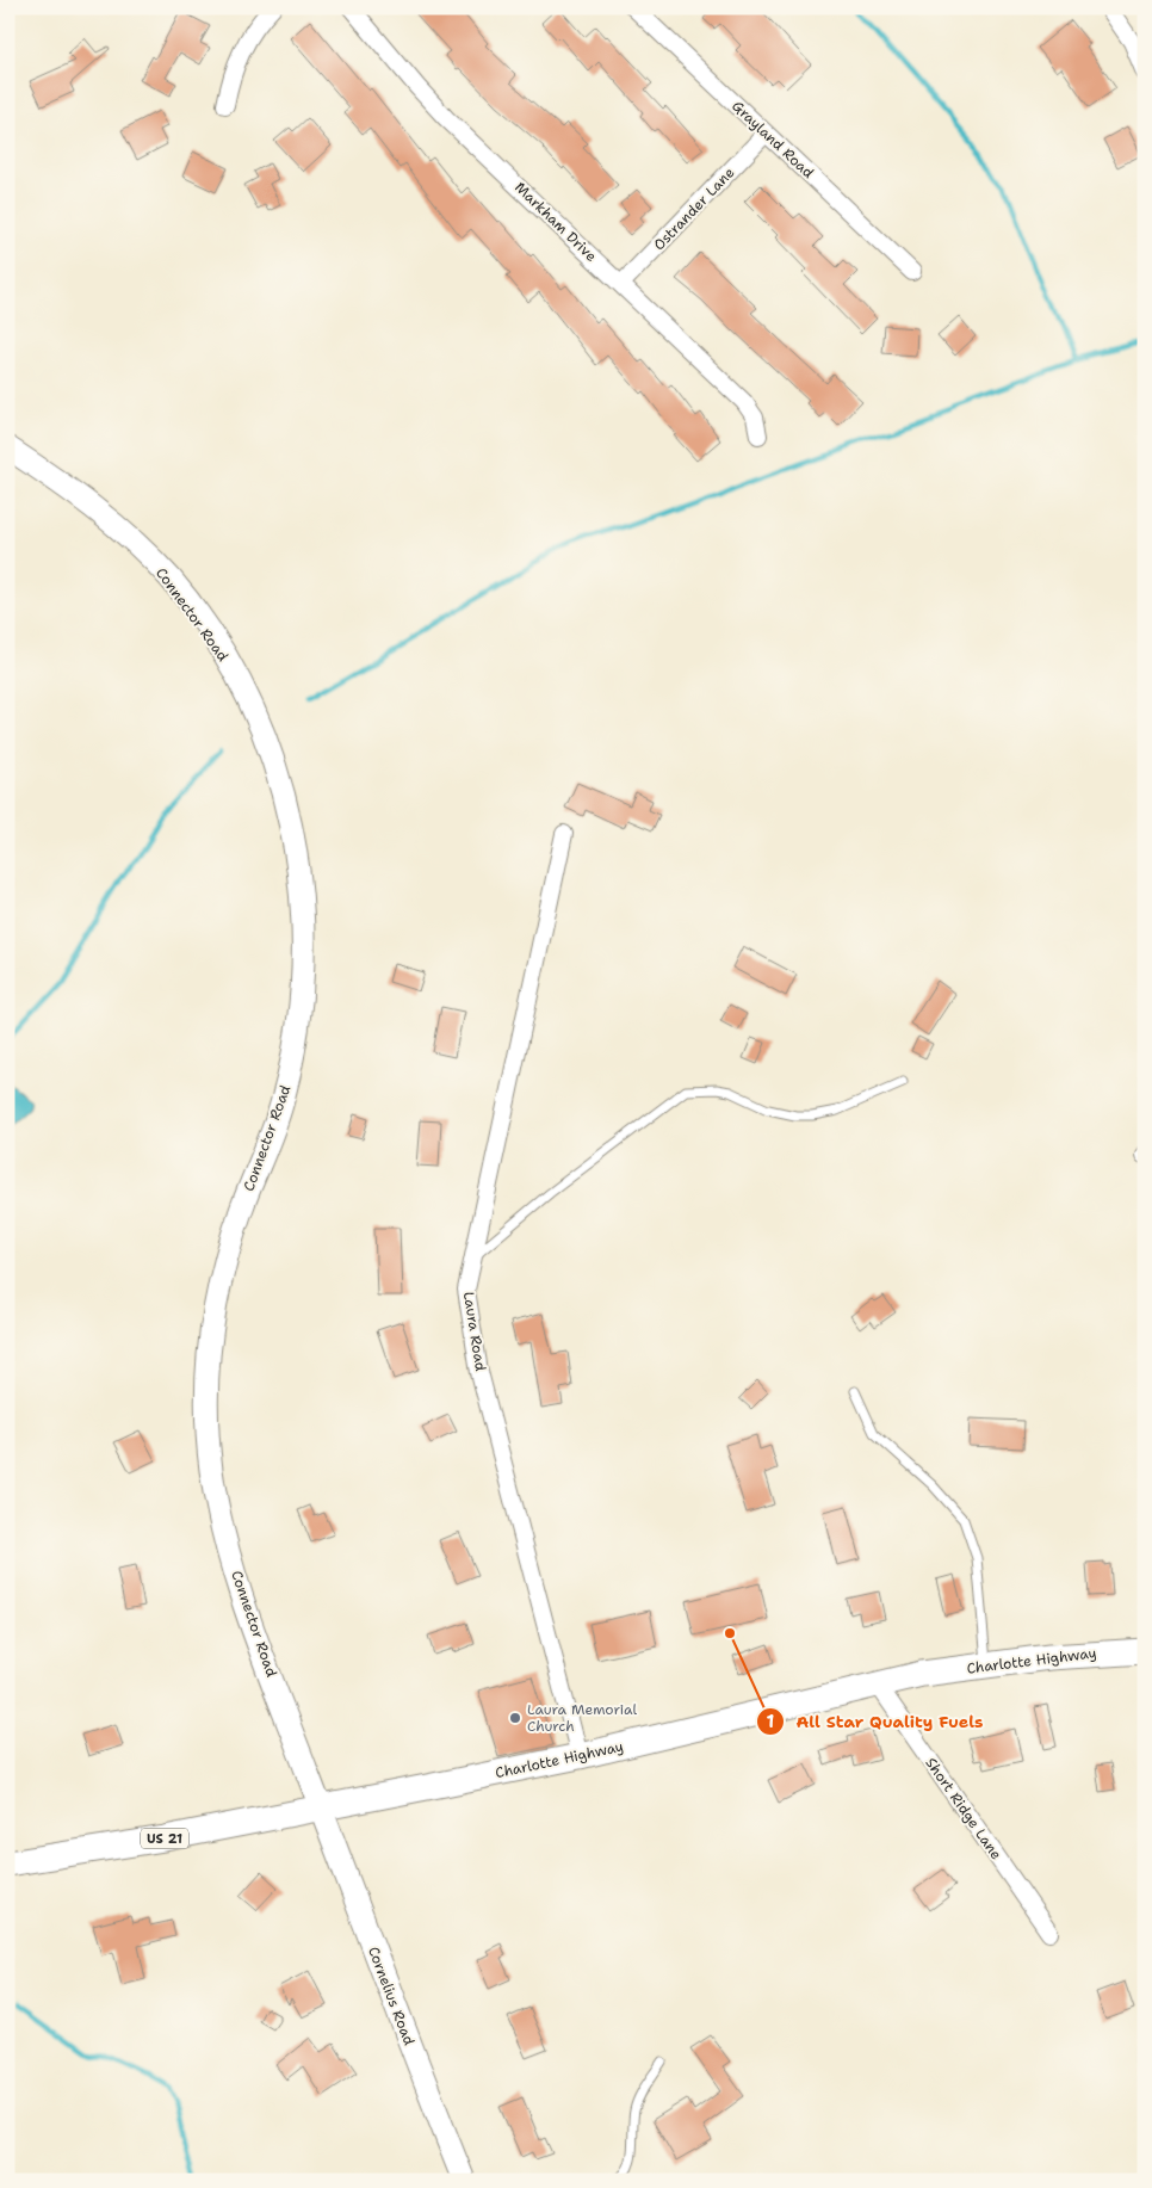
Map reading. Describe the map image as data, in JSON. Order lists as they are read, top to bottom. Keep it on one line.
{"streets":{"main road":["Charlotte Highway","US 21"],"street":["Grayland Road","Ostrander Lane","Markham Drive","Connector Road","Laura Road","Short Ridge Lane","Cornelius Road"]},"crossings":[["Grayland Road","Ostrander Lane"],["Ostrander Lane","Markham Drive"],["Connector Road","Charlotte Highway"],["Connector Road","Cornelius Road"],["Laura Road","Charlotte Highway"],["Charlotte Highway","Short Ridge Lane"],["Charlotte Highway","Cornelius Road"]],"places":["All Star Quality Fuels","Laura Memorial Church"]}
